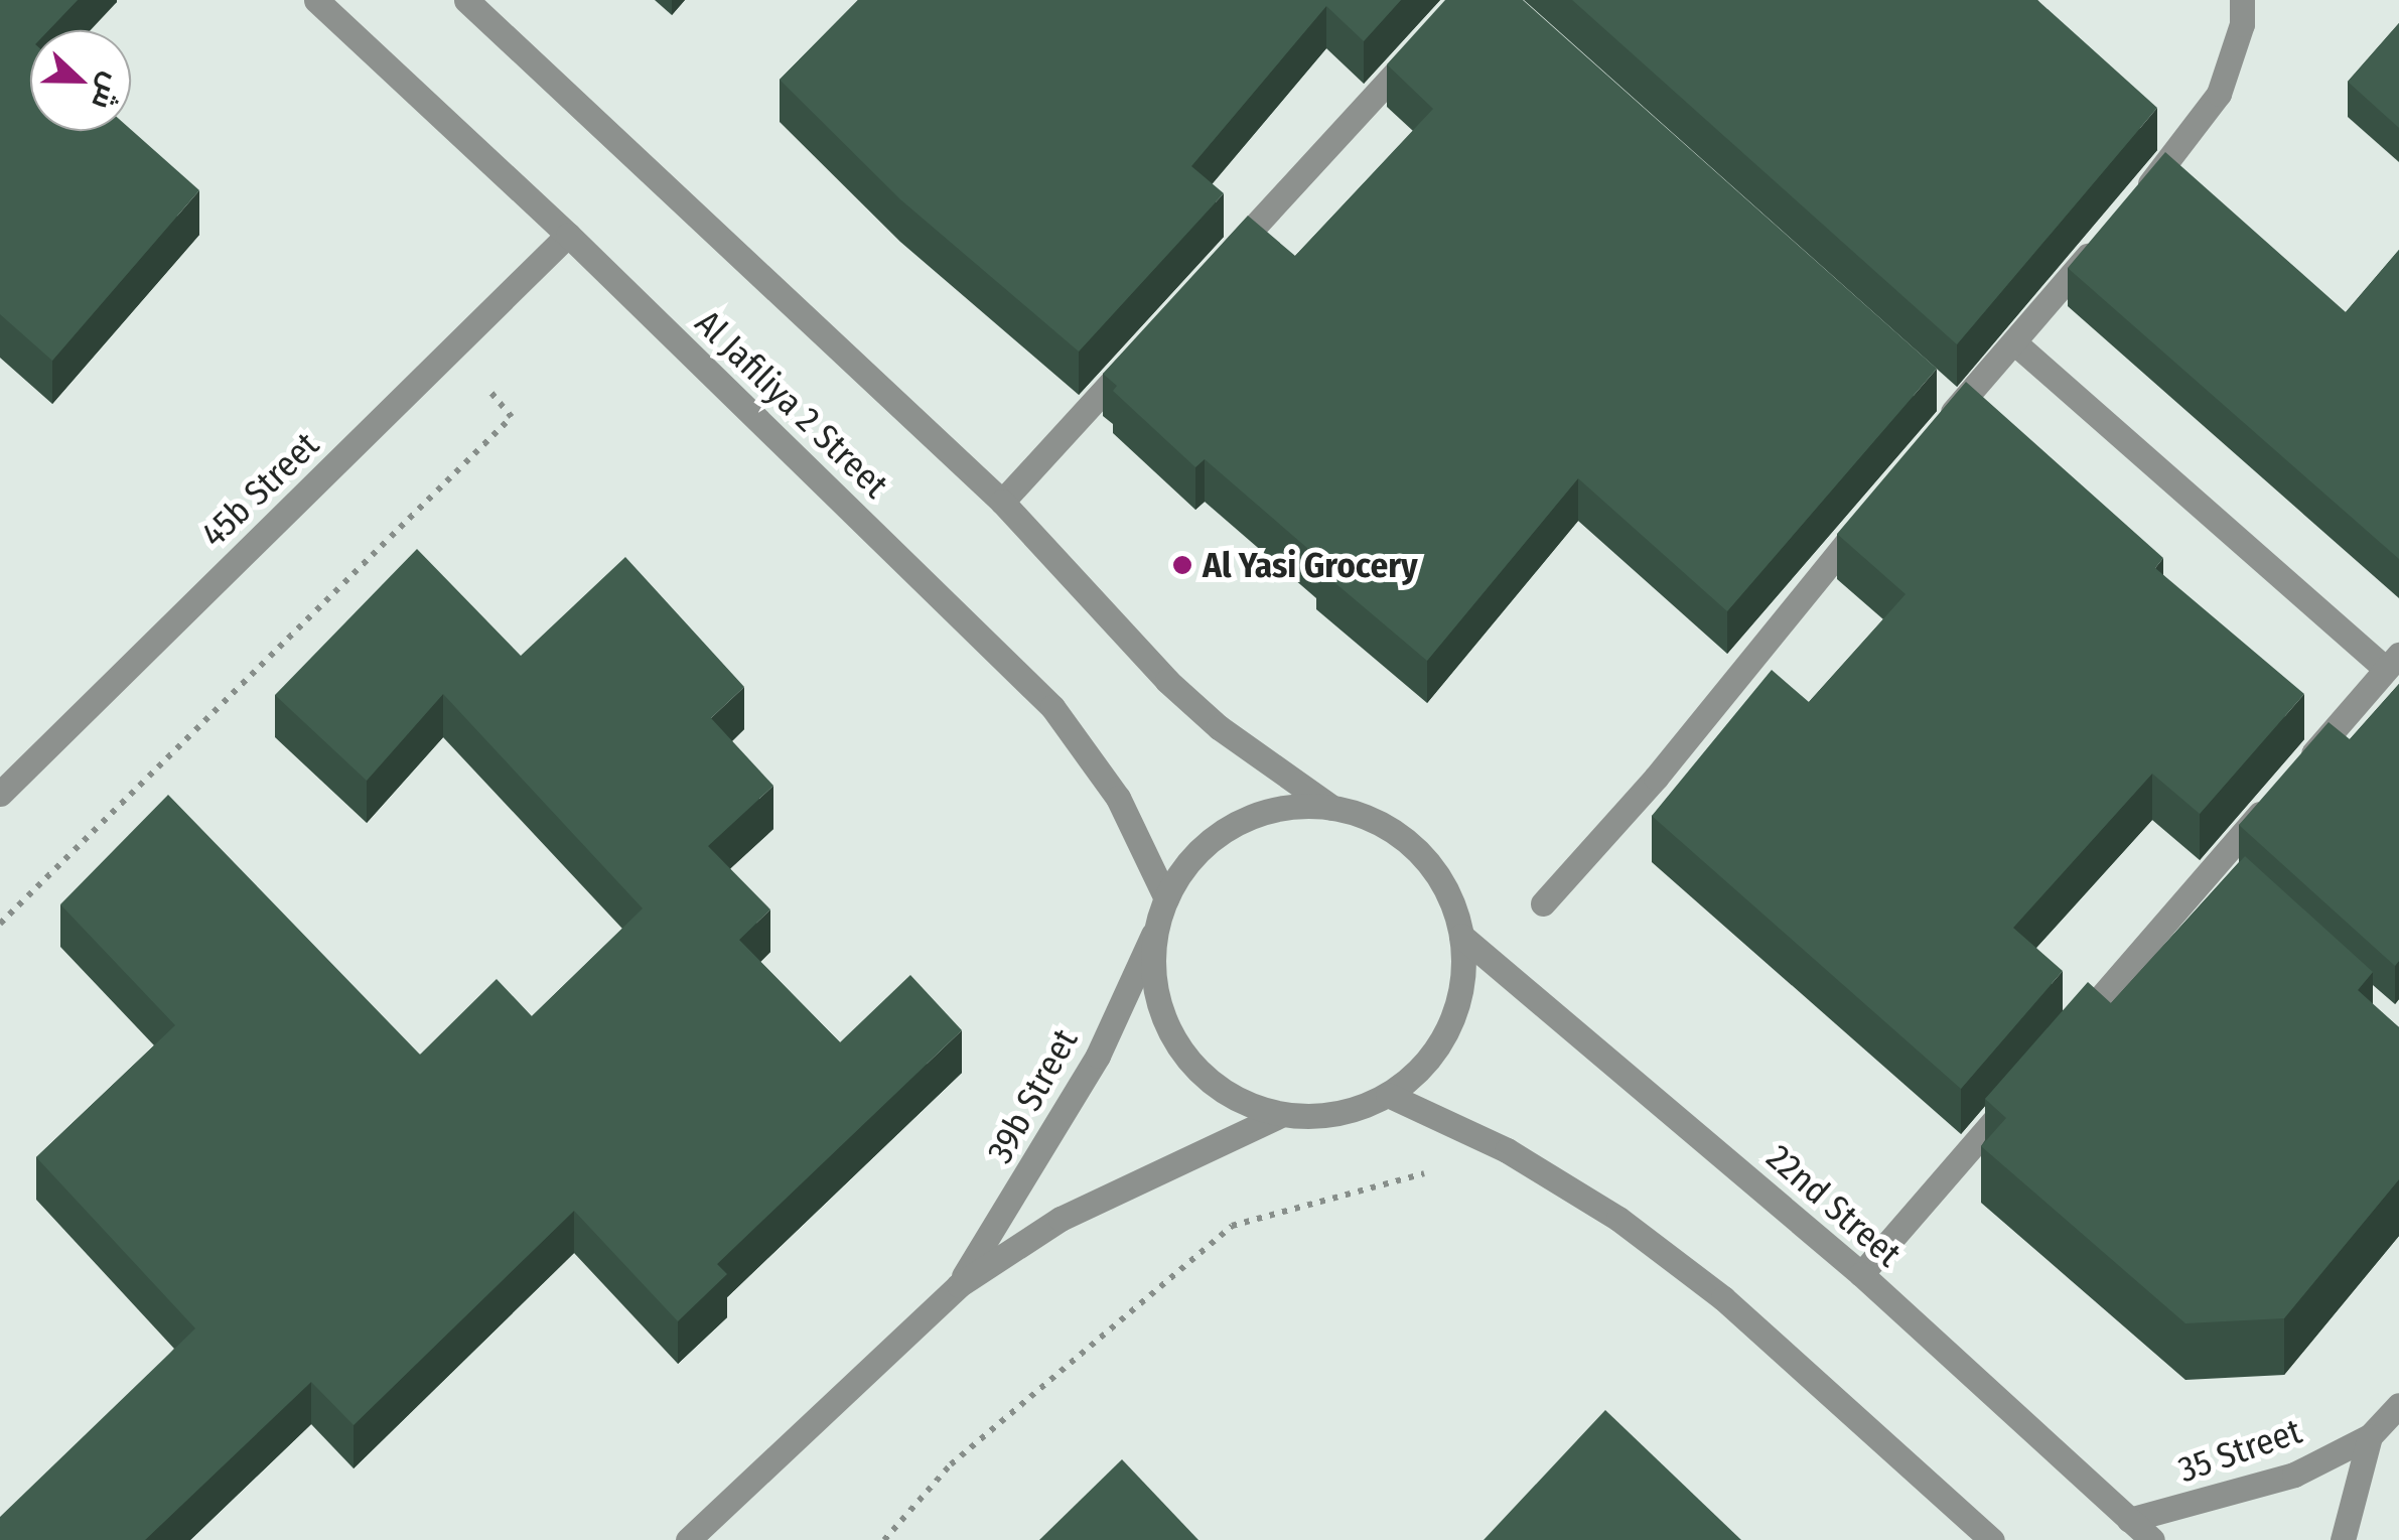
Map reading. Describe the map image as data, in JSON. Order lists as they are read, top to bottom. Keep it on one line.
{"streets":{"street":["Al Jafiliya 2 Street","45b Street","39b Street","22nd Street","35 Street"]},"crossings":[["Al Jafiliya 2 Street","45b Street"],["Al Jafiliya 2 Street","39b Street"],["Al Jafiliya 2 Street","22nd Street"],["39b Street","22nd Street"],["22nd Street","35 Street"]],"places":["Al Yasi Grocery"],"north":"right"}
